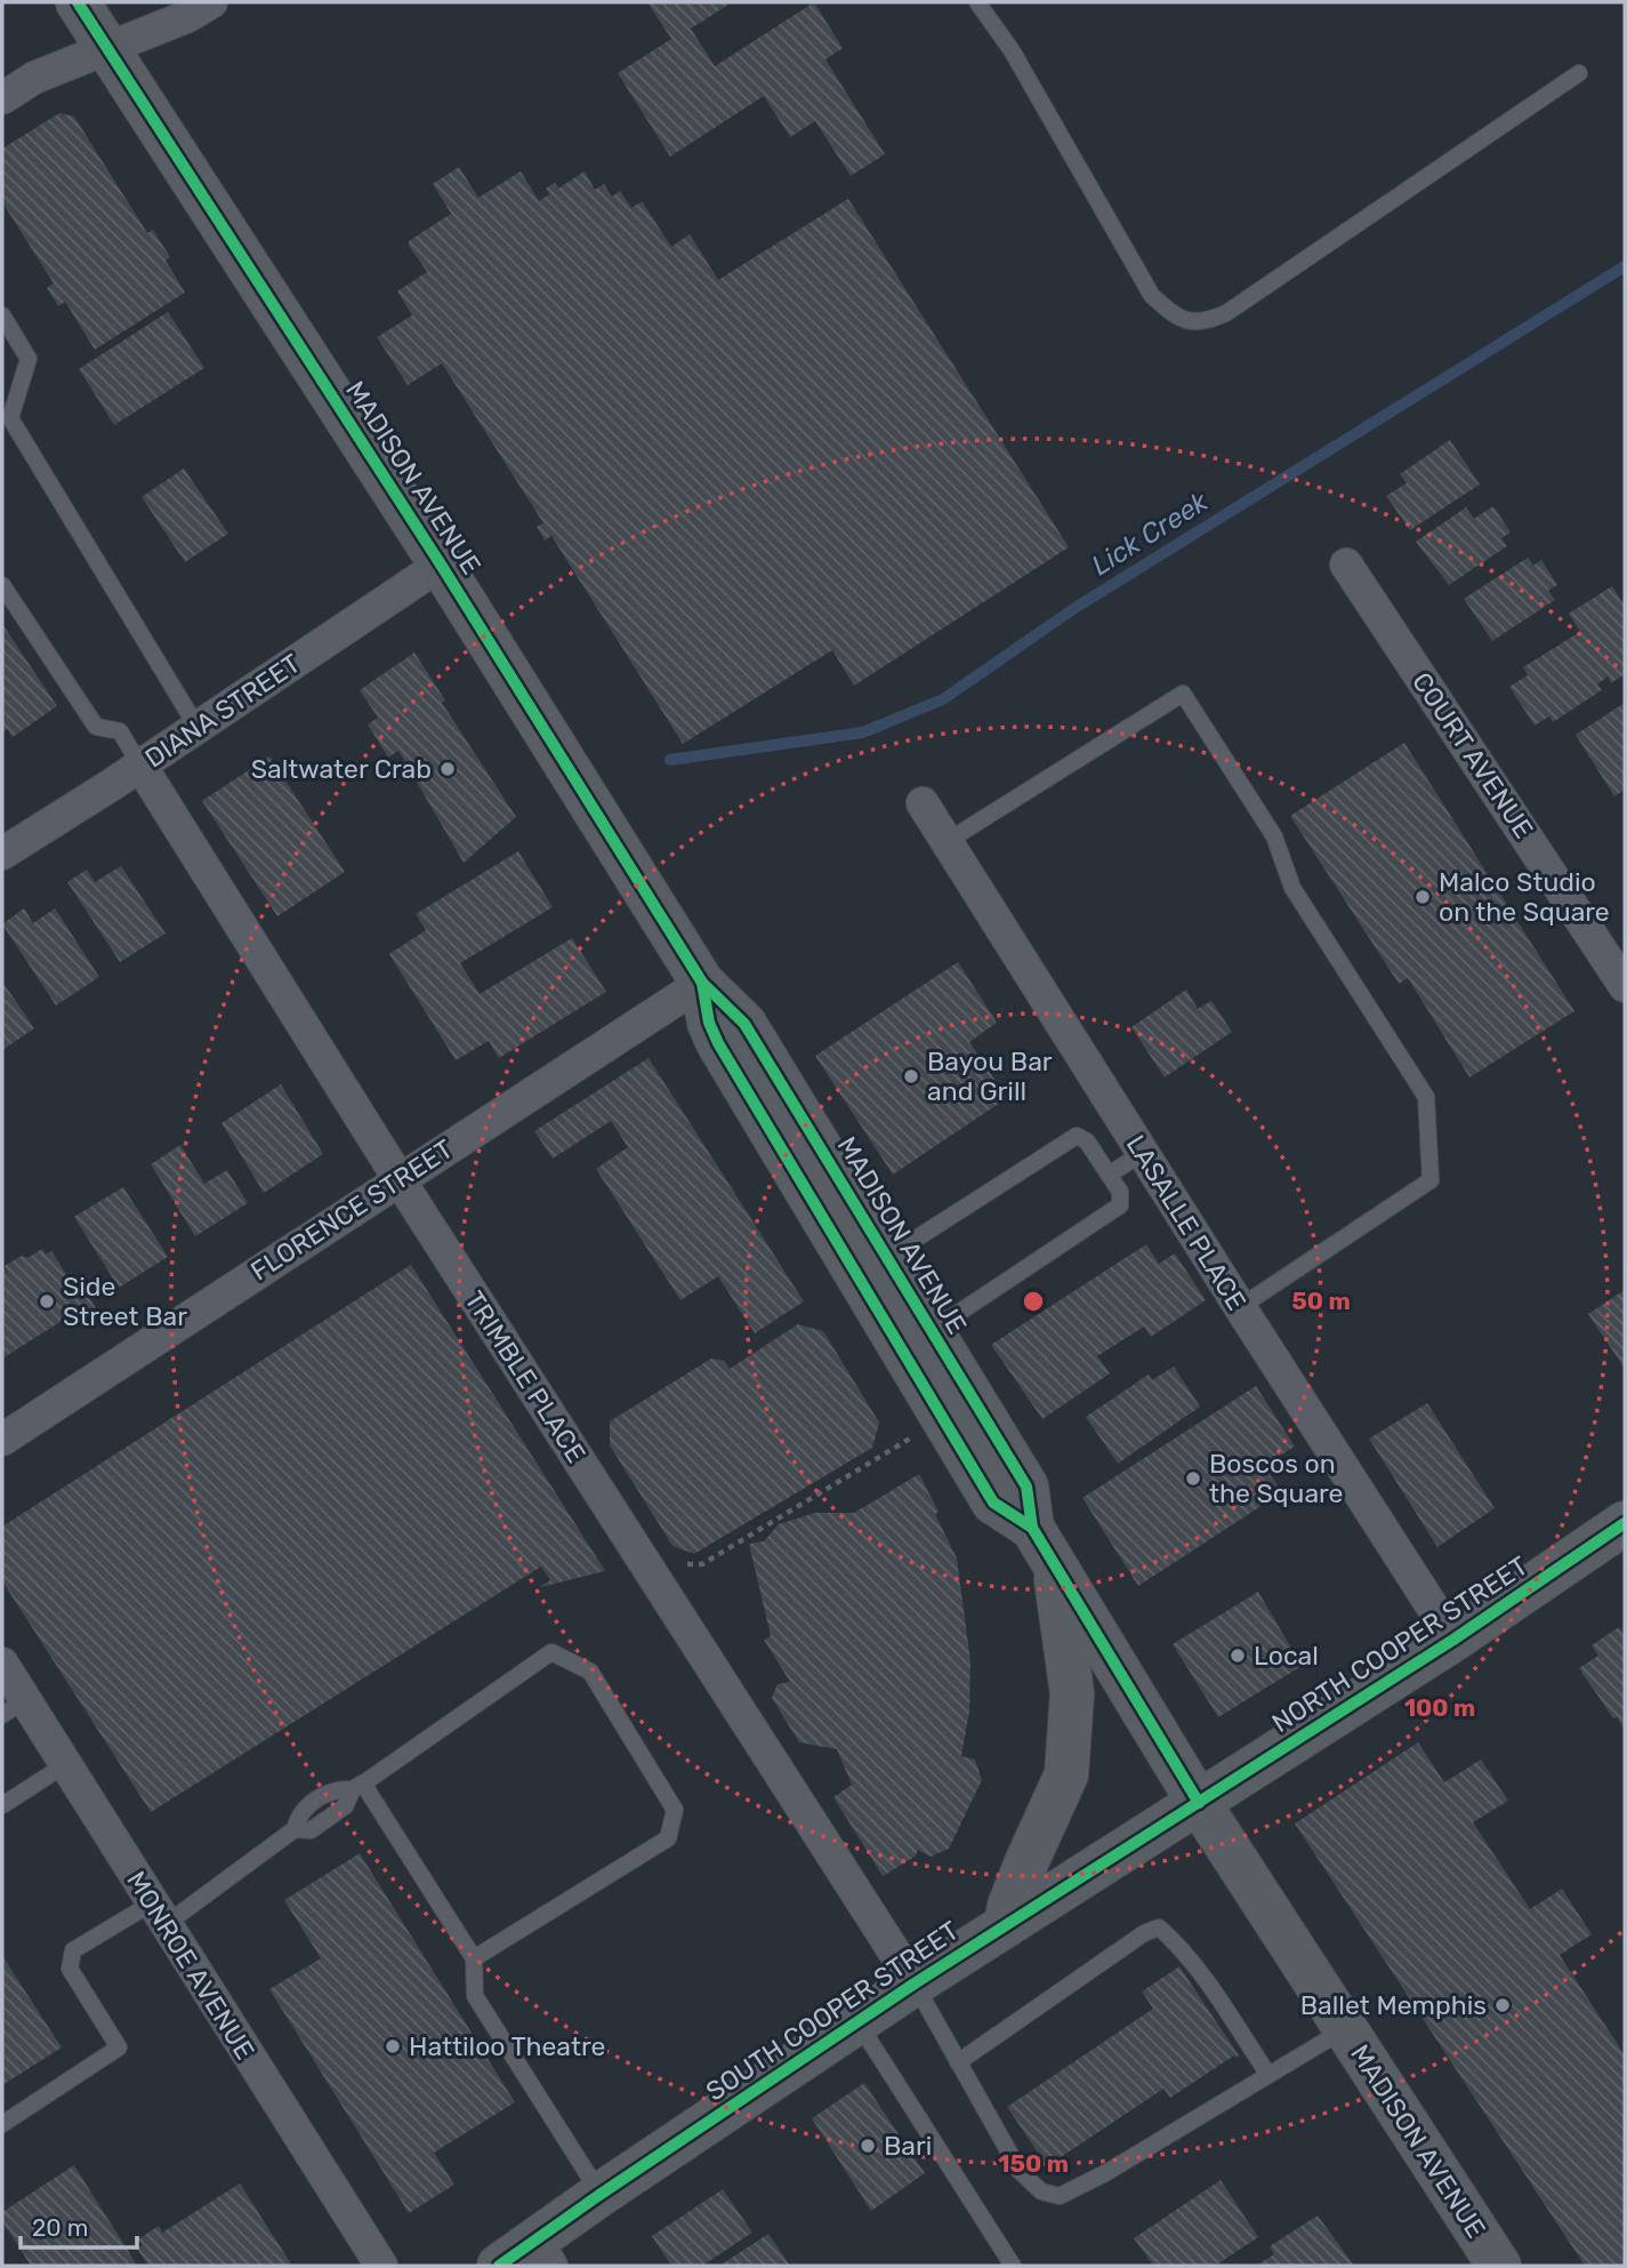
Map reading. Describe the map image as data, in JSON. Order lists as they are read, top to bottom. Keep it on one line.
{"streets":{"street":["MADISON AVENUE","DIANA STREET","COURT AVENUE","FLORENCE STREET","LASALLE PLACE","TRIMBLE PLACE","NORTH COOPER STREET","MONROE AVENUE","SOUTH COOPER STREET"]},"crossings":[["MADISON AVENUE","DIANA STREET"],["MADISON AVENUE","FLORENCE STREET"],["MADISON AVENUE","NORTH COOPER STREET"],["MADISON AVENUE","SOUTH COOPER STREET"],["DIANA STREET","TRIMBLE PLACE"],["FLORENCE STREET","TRIMBLE PLACE"],["LASALLE PLACE","NORTH COOPER STREET"],["TRIMBLE PLACE","SOUTH COOPER STREET"],["NORTH COOPER STREET","SOUTH COOPER STREET"]],"water":["Lick Creek"],"places":["Saltwater Crab","Malco Studio on the Square","Bayou Bar and Grill","Side Street Bar","Boscos on the Square","Local","Ballet Memphis","Hattiloo Theatre","Bari"],"scale_bar":"20 m","rings":["50 m","100 m","150 m"]}
